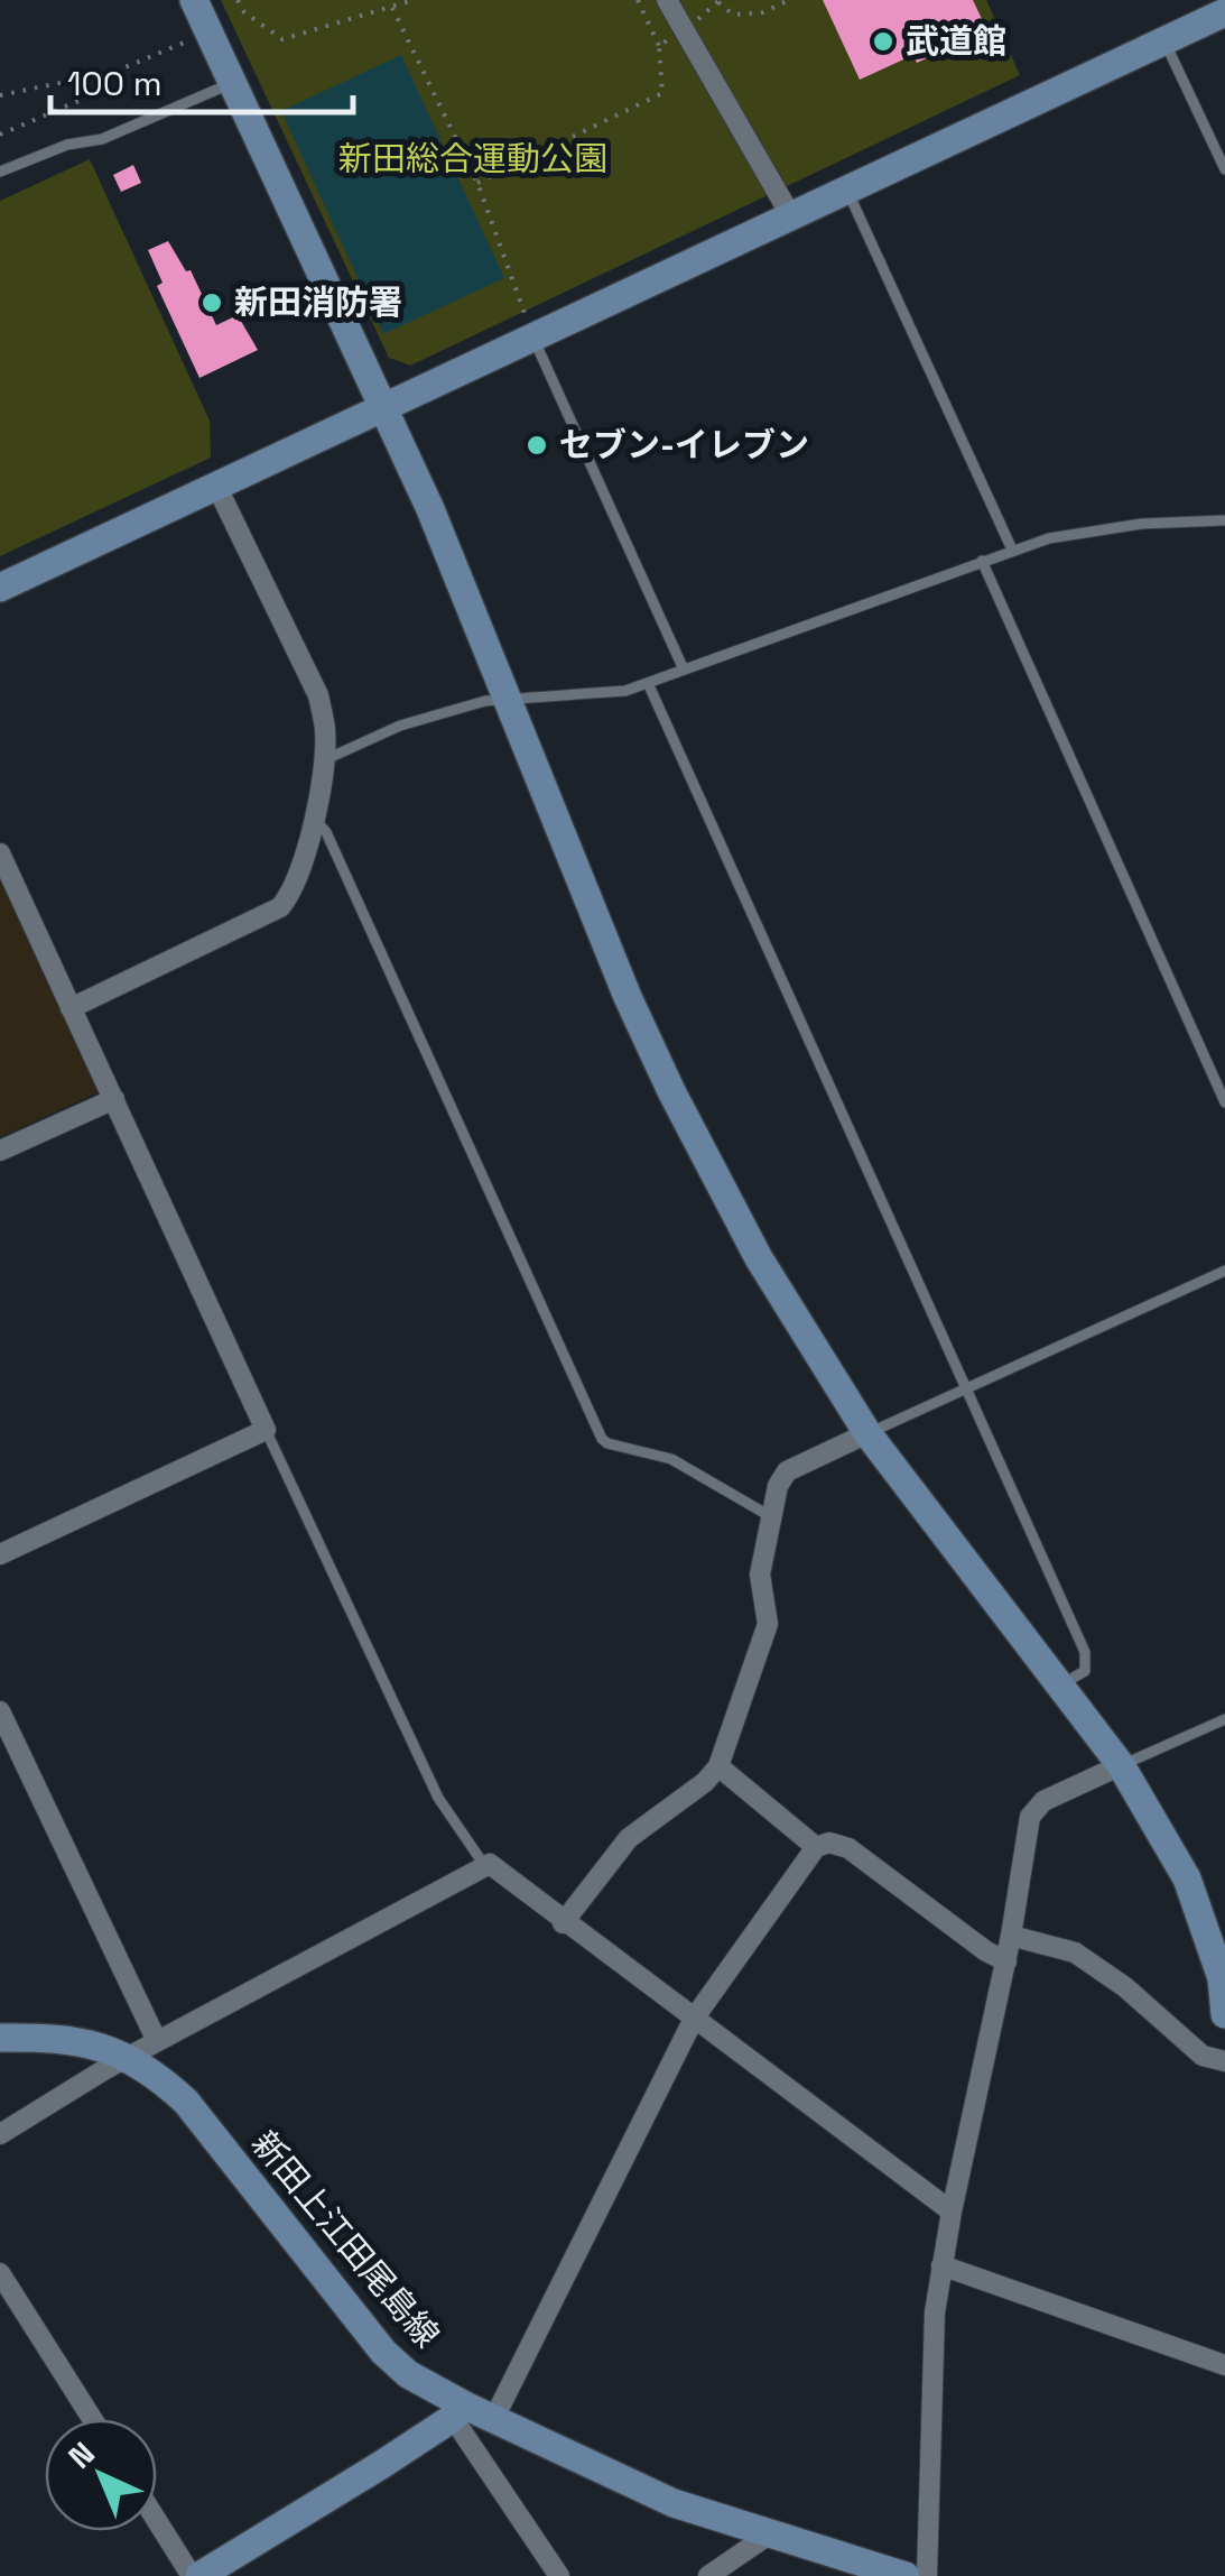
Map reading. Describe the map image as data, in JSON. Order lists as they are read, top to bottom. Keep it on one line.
{"streets":{"street":["新田上江田尾島線"]},"parks":["新田総合運動公園"],"places":["武道館","新田消防署","セブン-イレブン"],"scale_bar":"100 m","north":"top left"}
